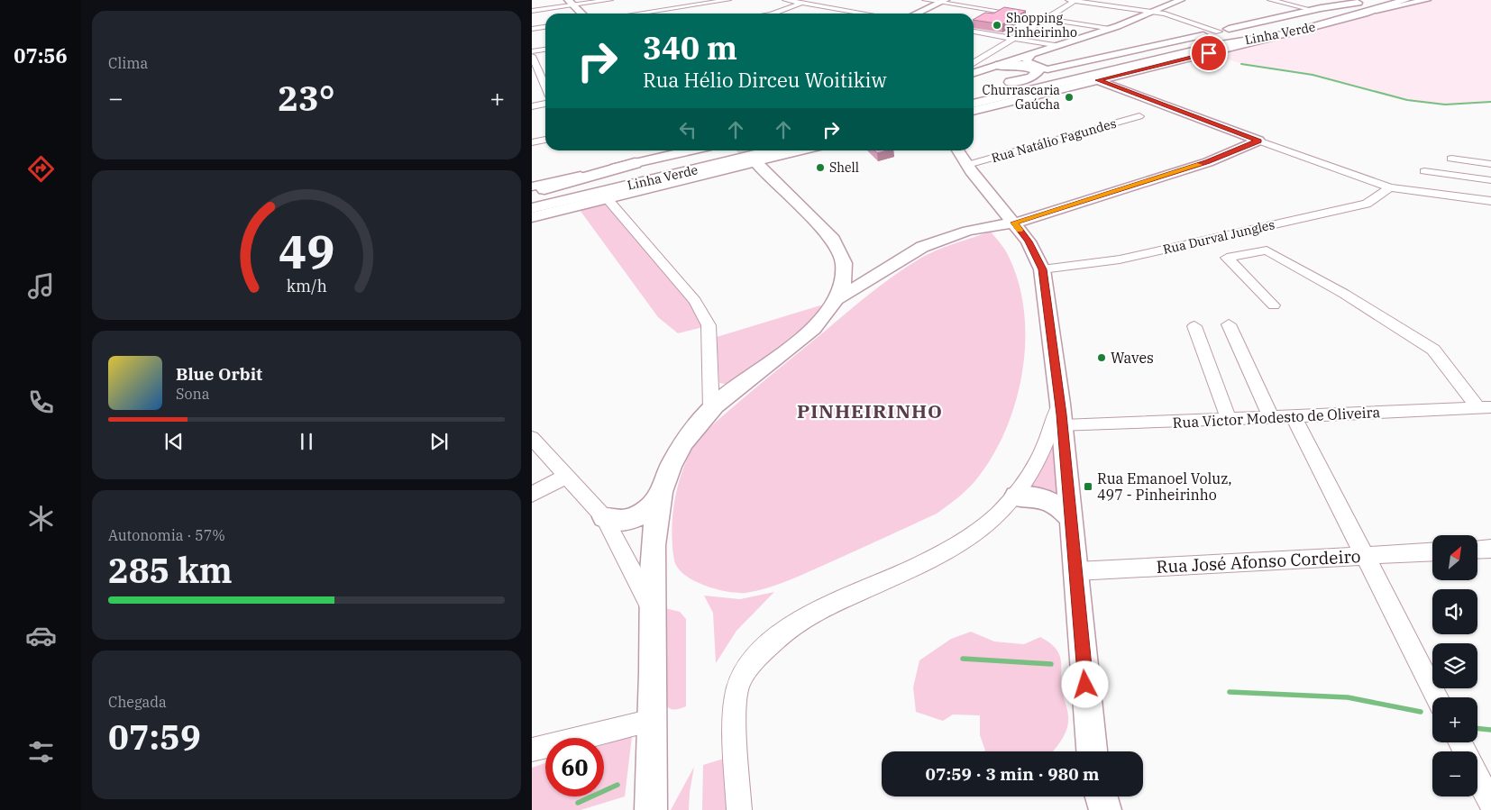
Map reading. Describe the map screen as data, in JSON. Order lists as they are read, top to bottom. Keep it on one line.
{"streets":{"highway":["Linha Verde"],"street":["Rua Natálio Fagundes","Rua Durval Jungles","Rua Victor Modesto de Oliveira","Rua José Afonso Cordeiro"]},"districts":["PINHEIRINHO"],"places":{"other":["Shopping Pinheirinho","Churrascaria Gaúcha","Shell","Waves"],"transit":["Rua Emanoel Voluz, 497 - Pinheirinho"]},"north":"top right","page":{"tabs":"07:56","tile":["Clima",["Autonomia · 57%","285 km"],["Chegada","07:59"]],"turn":["340 m","Rua Hélio Dirceu Woitikiw"],"heat":["−","23°","+"],"song":["Blue Orbit","Sona"],"map_buttons":["+","−"],"limit":"60","trip":"07:59 · 3 min · 980 m","gauge":["49","km/h"]}}
